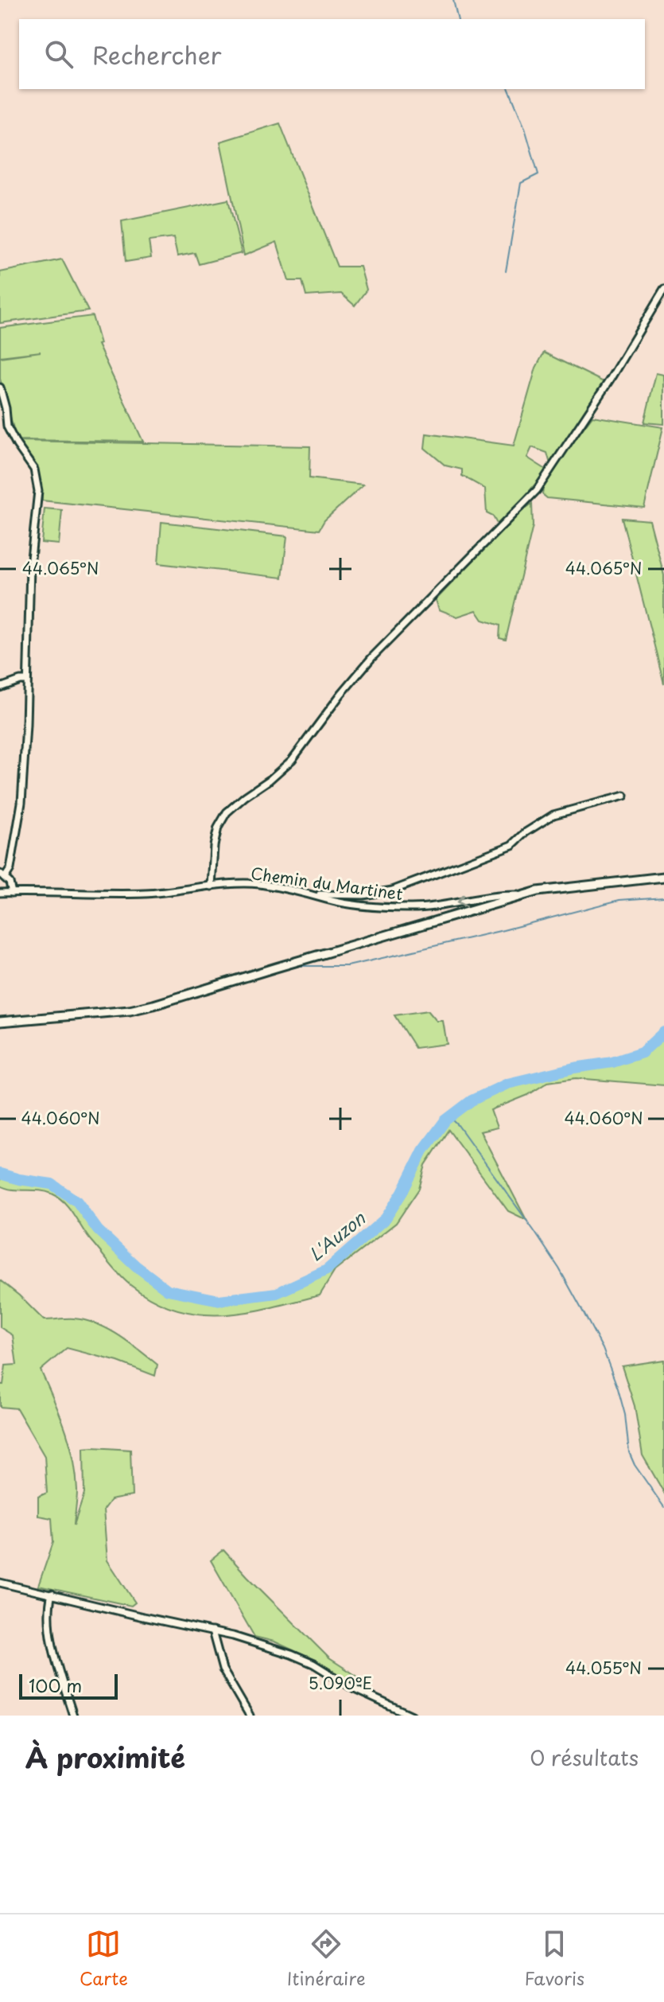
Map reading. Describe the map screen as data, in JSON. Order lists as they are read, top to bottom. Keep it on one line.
{"streets":{"street":["Chemin du Martinet"]},"water":["L'Auzon"],"scale_bar":"100 m","page":{"search":"Rechercher","scale":"100 m","heading":["À proximité","0 résultats"],"nav":["Carte","Itinéraire","Favoris"]},"coordinates":["44.065°N","44.060°N","44.055°N","5.090°E"]}
